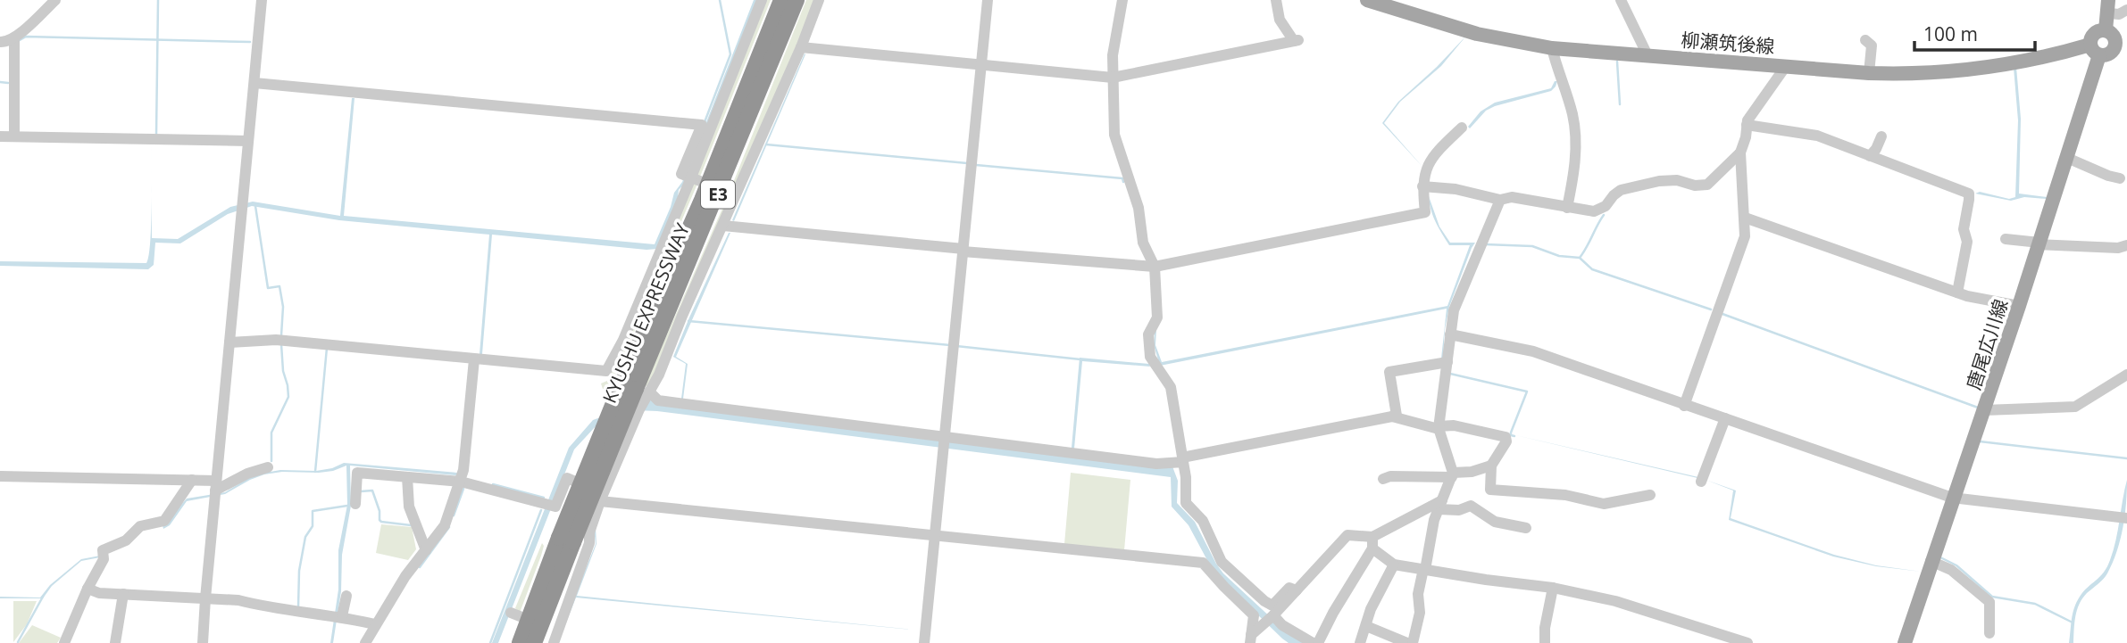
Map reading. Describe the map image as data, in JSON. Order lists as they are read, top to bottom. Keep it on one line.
{"streets":{"highway":["E3","KYUSHU EXPRESSWAY"],"main road":["柳瀬筑後線","唐尾広川線"]},"crossings":[["柳瀬筑後線","唐尾広川線"]],"scale_bar":"100 m"}
